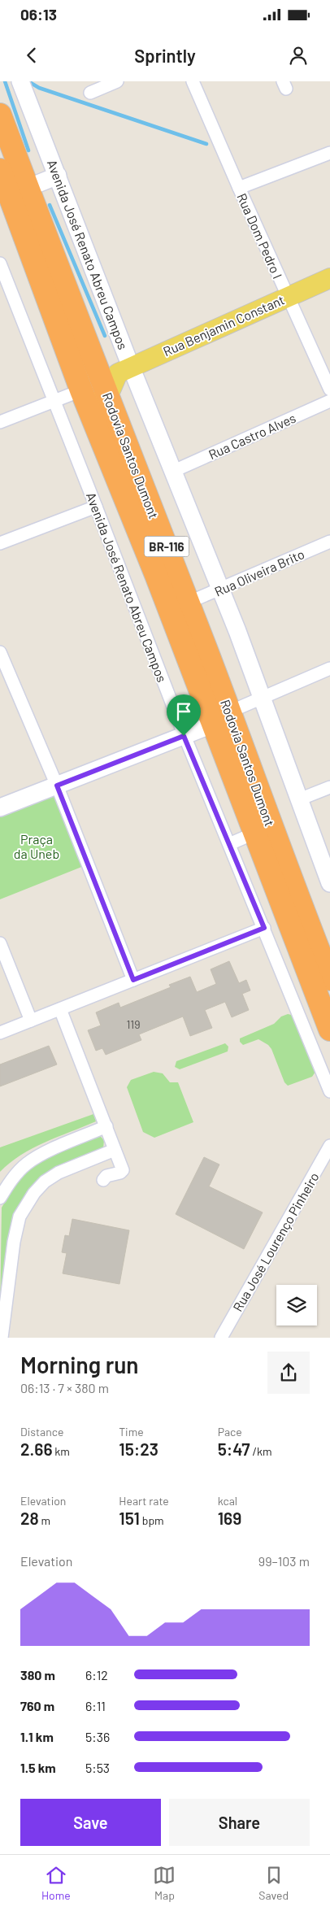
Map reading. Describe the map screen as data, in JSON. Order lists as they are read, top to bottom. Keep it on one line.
{"streets":{"highway":["Rodovia Santos Dumont","BR-116"],"main road":["Avenida José Renato Abreu Campos","Rua Benjamin Constant"],"street":["Rua Dom Pedro I","Rua Castro Alves","Rua Oliveira Brito","Rua José Lourenço Pinheiro"]},"crossings":[["Rua Dom Pedro I","Rua Benjamin Constant"],["Avenida José Renato Abreu Campos","Rua Benjamin Constant"],["Avenida José Renato Abreu Campos","Rua Castro Alves"],["Avenida José Renato Abreu Campos","Rua Oliveira Brito"],["Rodovia Santos Dumont","Rua Oliveira Brito"]],"parks":["Praça da Uneb"],"house_numbers":["119"],"page":{"status":"06:13","header":"Sprintly","heading":["Morning run","06:13 · 7 × 380 m"],"stats":[["Distance","2.66 km"],["Time","15:23"],["Pace","5:47 /km"],["Elevation","28 m"],["Heart rate","151 bpm"],["kcal","169"]],"chart":["Elevation","99–103 m"],"list":[{"name":"380 m","note":"6:12"},{"name":"760 m","note":"6:11"},{"name":"1.1 km","note":"5:36"},{"name":"1.5 km","note":"5:53"}],"buttons":["Save","Share"],"tabs":["Home","Map","Saved"]}}
